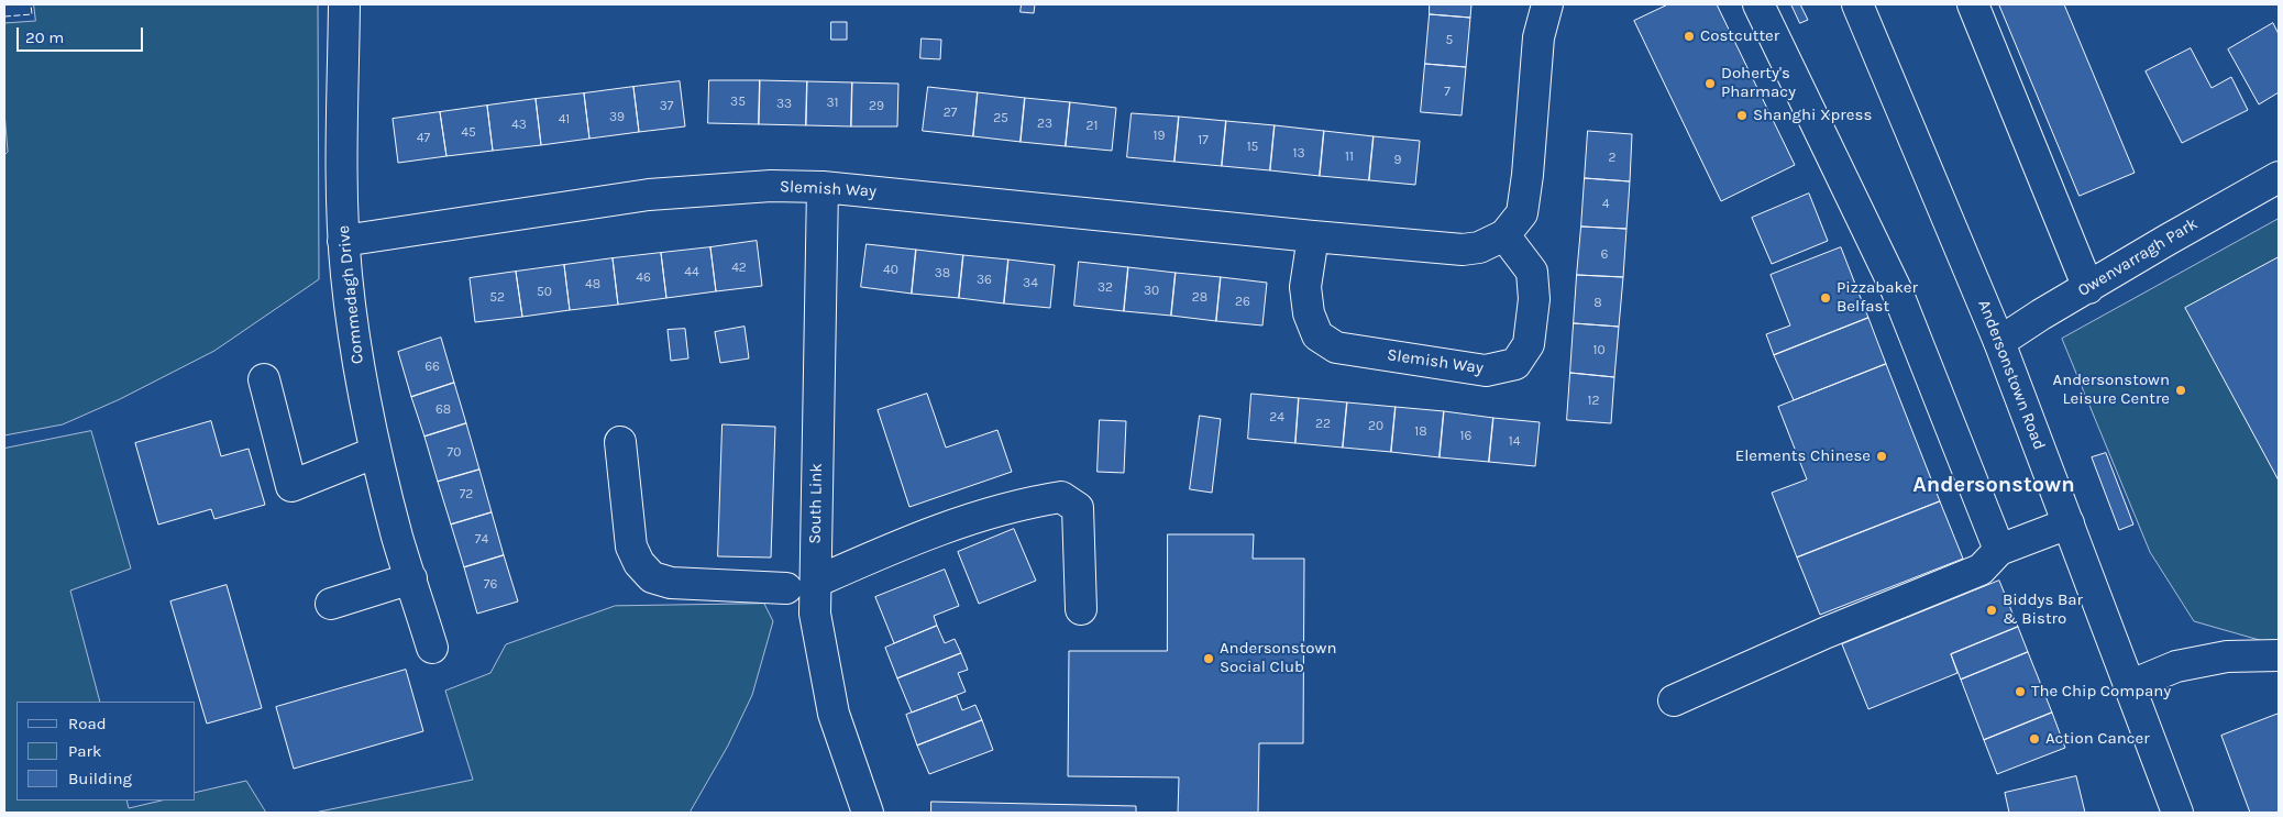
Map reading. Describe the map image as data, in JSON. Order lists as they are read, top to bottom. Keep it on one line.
{"streets":{"street":["Slemish Way","Owenvarragh Park","Commedagh Drive","Andersonstown Road","South Link"]},"crossings":[["Slemish Way","Commedagh Drive"],["Slemish Way","South Link"],["Owenvarragh Park","Andersonstown Road"]],"districts":["Andersonstown"],"places":["Costcutter","Doherty's Pharmacy","Shanghi Xpress","Pizzabaker Belfast","Andersonstown Leisure Centre","Elements Chinese","Biddys Bar & Bistro","Andersonstown Social Club","The Chip Company","Action Cancer"],"house_numbers":["5","7","35","31","33","37","29","27","39","25","41","23","43","21","45","19","47","17","15","13","11","2","9","4","6","42","40","44","38","46","36","34","48","32","30","50","52","28","26","8","10","66","12","68","24","22","20","18","16","14","70","72","74","76"],"legend":["Road","Park","Building"],"scale_bar":"20 m"}
